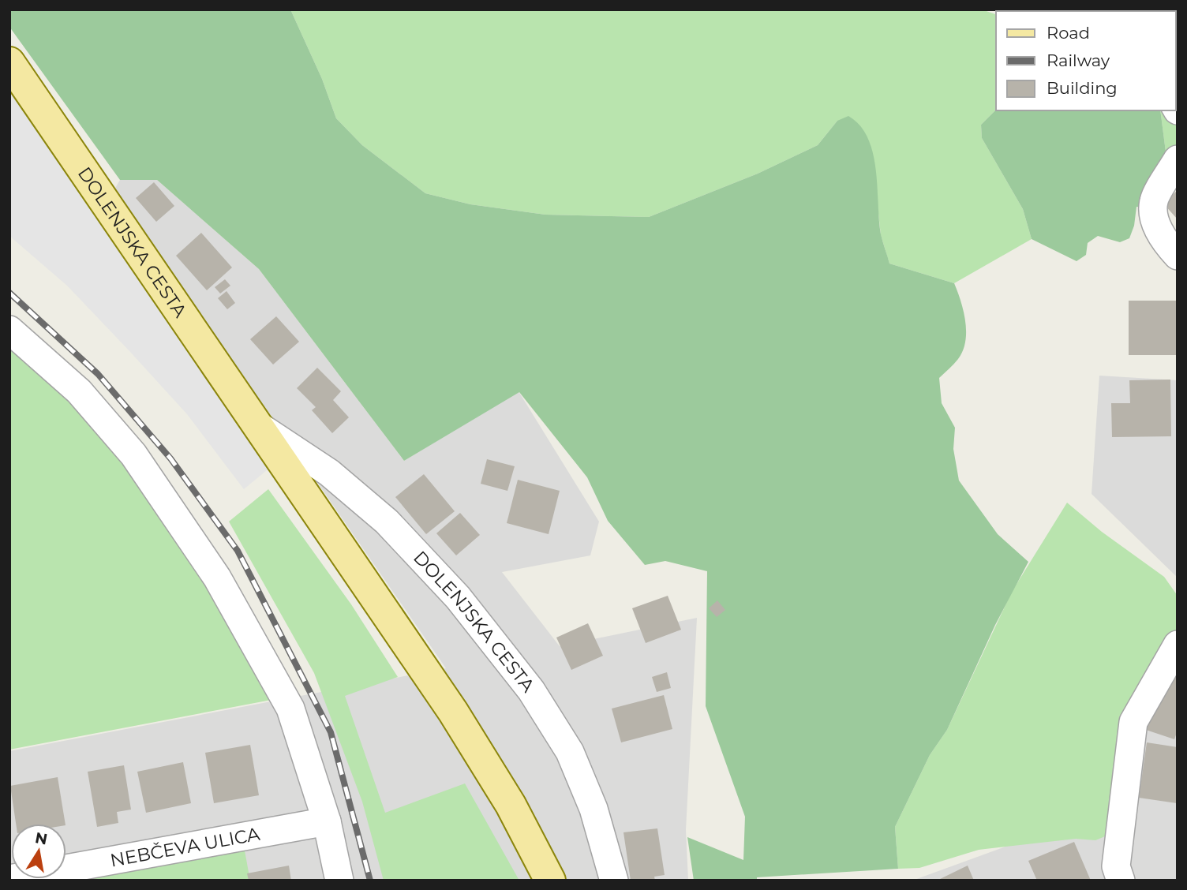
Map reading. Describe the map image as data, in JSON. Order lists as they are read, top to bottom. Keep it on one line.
{"streets":{"main road":["DOLENJSKA CESTA"],"street":["NEBČEVA ULICA"]},"legend":["Road","Railway","Building"],"north":"top"}
